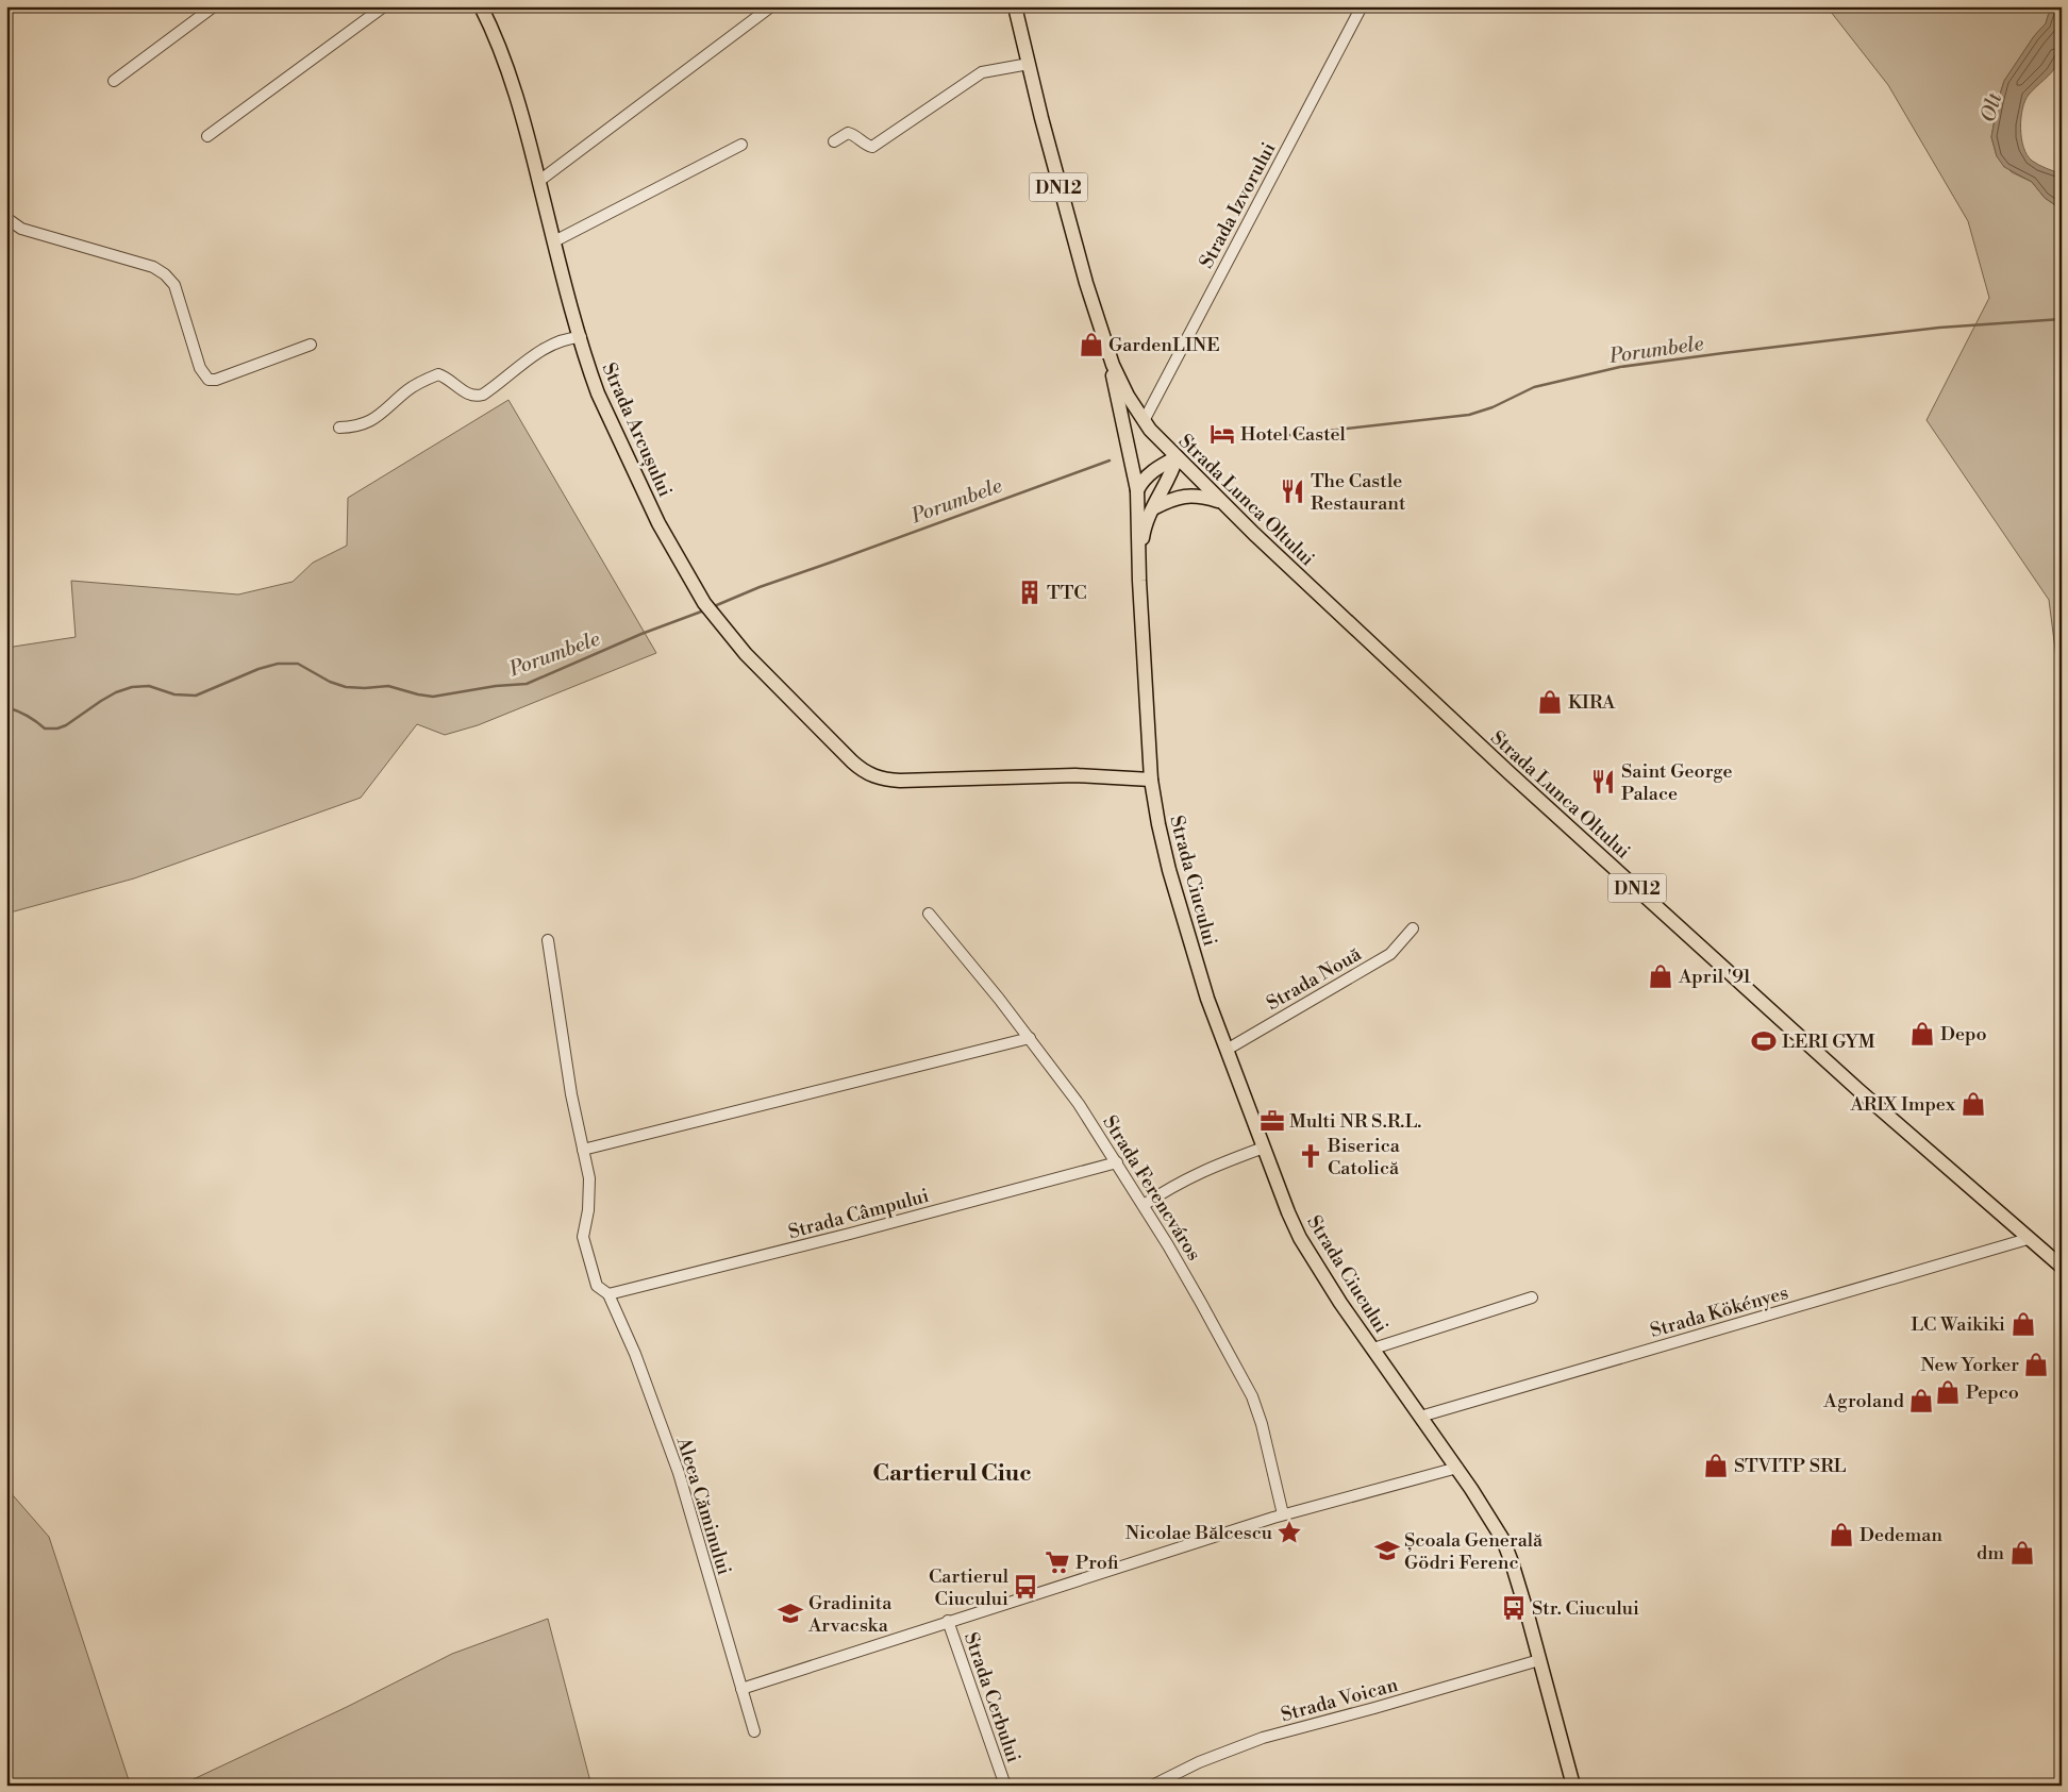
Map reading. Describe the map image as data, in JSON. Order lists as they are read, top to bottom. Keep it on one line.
{"streets":{"main road":["DN12","Strada Arcușului","Strada Lunca Oltului","Strada Ciucului"],"street":["Strada Izvorului","Strada Nouă","Strada Ferencváros","Strada Câmpului","Strada Kökényes","Aleea Căminului","Strada Cerbului","Strada Voican"]},"crossings":[["DN12","Strada Lunca Oltului"],["Strada Izvorului","Strada Lunca Oltului"],["Strada Arcușului","Strada Ciucului"],["Strada Lunca Oltului","Strada Kökényes"],["Strada Ciucului","Strada Nouă"],["Strada Ciucului","Strada Kökényes"],["Strada Ciucului","Strada Voican"],["Strada Ferencváros","Strada Câmpului"],["Strada Câmpului","Aleea Căminului"]],"districts":["Cartierul Ciuc"],"water":["Olt","Porumbele"],"places":{"shop":["GardenLINE","KIRA","April '91","Depo","ARIX Impex","LC Waikiki","New Yorker","Pepco","Agroland","STVITP SRL","Dedeman","dm"],"hotel":["Hotel Castel"],"restaurant":["The Castle Restaurant","Saint George Palace"],"building":["TTC"],"sports":["LERI GYM"],"office":["Multi NR S.R.L."],"church":["Biserica Catolică"],"place":["Nicolae Bălcescu"],"school or university":["Școala Generală Gödri Ferenc","Gradinita Arvacska"],"supermarket":["Profi"],"bus stop":["Cartierul Ciucului","Str. Ciucului"]}}
